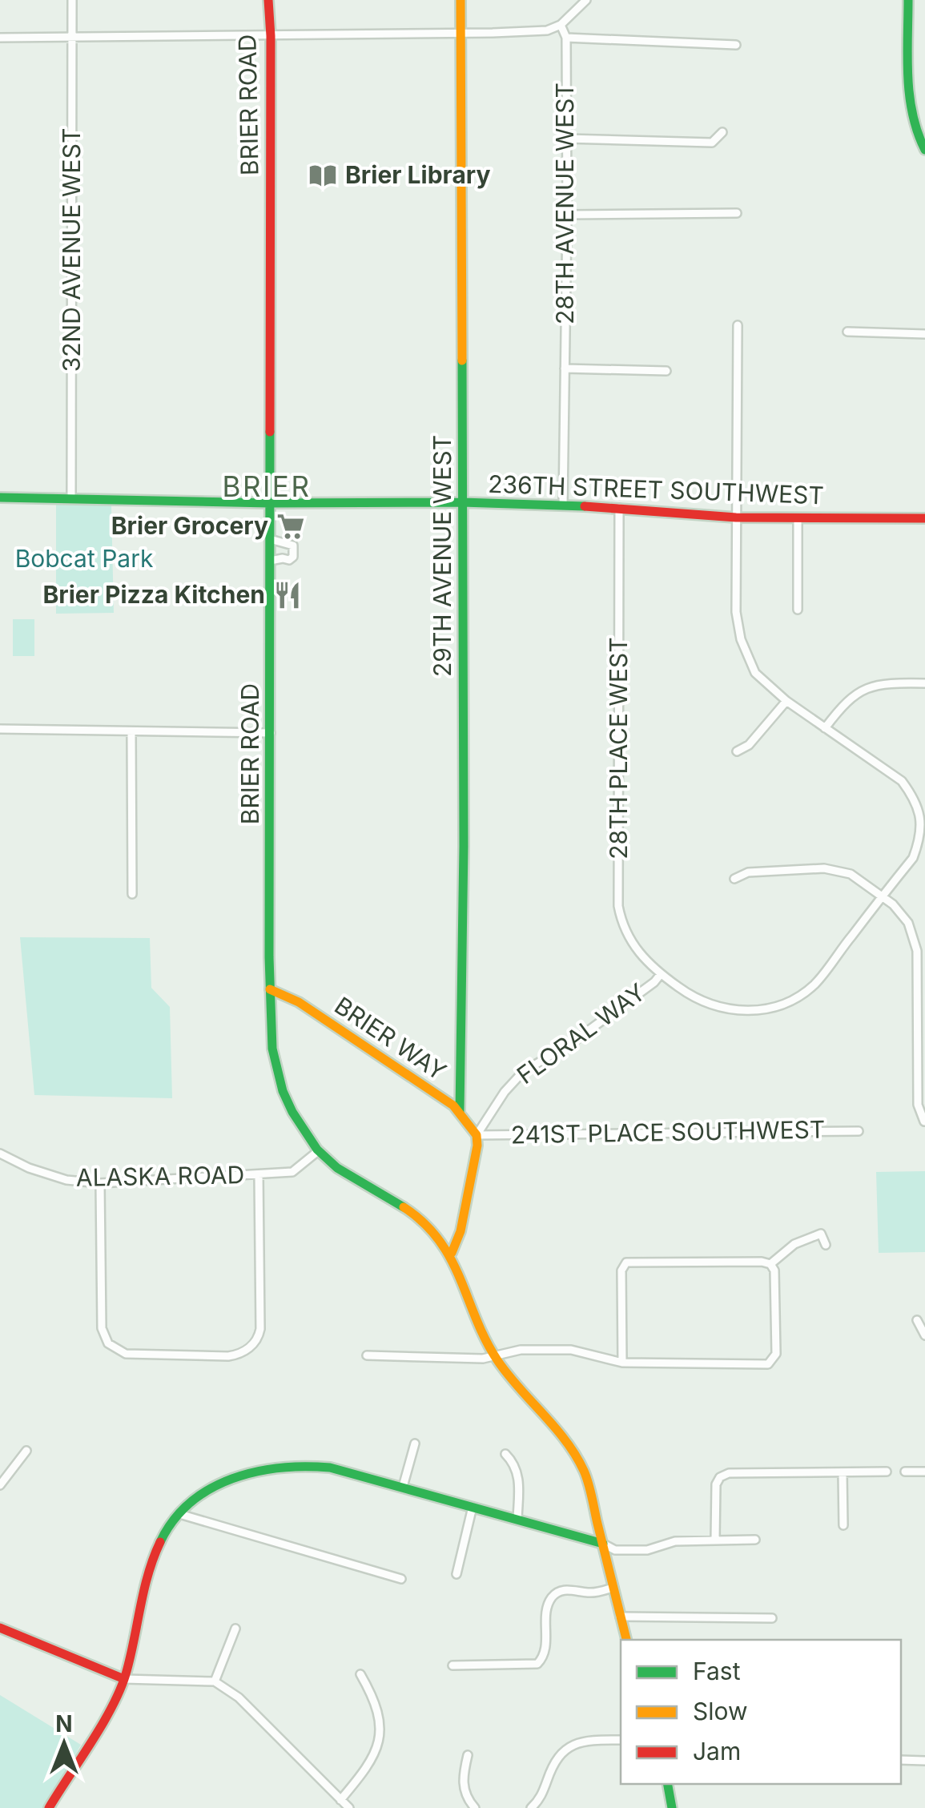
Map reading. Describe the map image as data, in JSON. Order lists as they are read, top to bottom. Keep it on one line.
{"streets":{"street":["BRIER ROAD","28TH AVENUE WEST","32ND AVENUE WEST","236TH STREET SOUTHWEST","29TH AVENUE WEST","28TH PLACE WEST","FLORAL WAY","BRIER WAY","241ST PLACE SOUTHWEST","ALASKA ROAD"]},"crossings":[["BRIER ROAD","236TH STREET SOUTHWEST"],["BRIER ROAD","BRIER WAY"],["BRIER ROAD","ALASKA ROAD"],["28TH AVENUE WEST","236TH STREET SOUTHWEST"],["32ND AVENUE WEST","236TH STREET SOUTHWEST"],["236TH STREET SOUTHWEST","29TH AVENUE WEST"],["236TH STREET SOUTHWEST","28TH PLACE WEST"],["29TH AVENUE WEST","BRIER WAY"],["28TH PLACE WEST","FLORAL WAY"],["FLORAL WAY","BRIER WAY"],["FLORAL WAY","241ST PLACE SOUTHWEST"],["BRIER WAY","241ST PLACE SOUTHWEST"]],"districts":["BRIER"],"parks":["Bobcat Park"],"places":{"library":["Brier Library"],"supermarket":["Brier Grocery"],"restaurant":["Brier Pizza Kitchen"]},"legend":["Fast","Slow","Jam"],"north":"top"}
